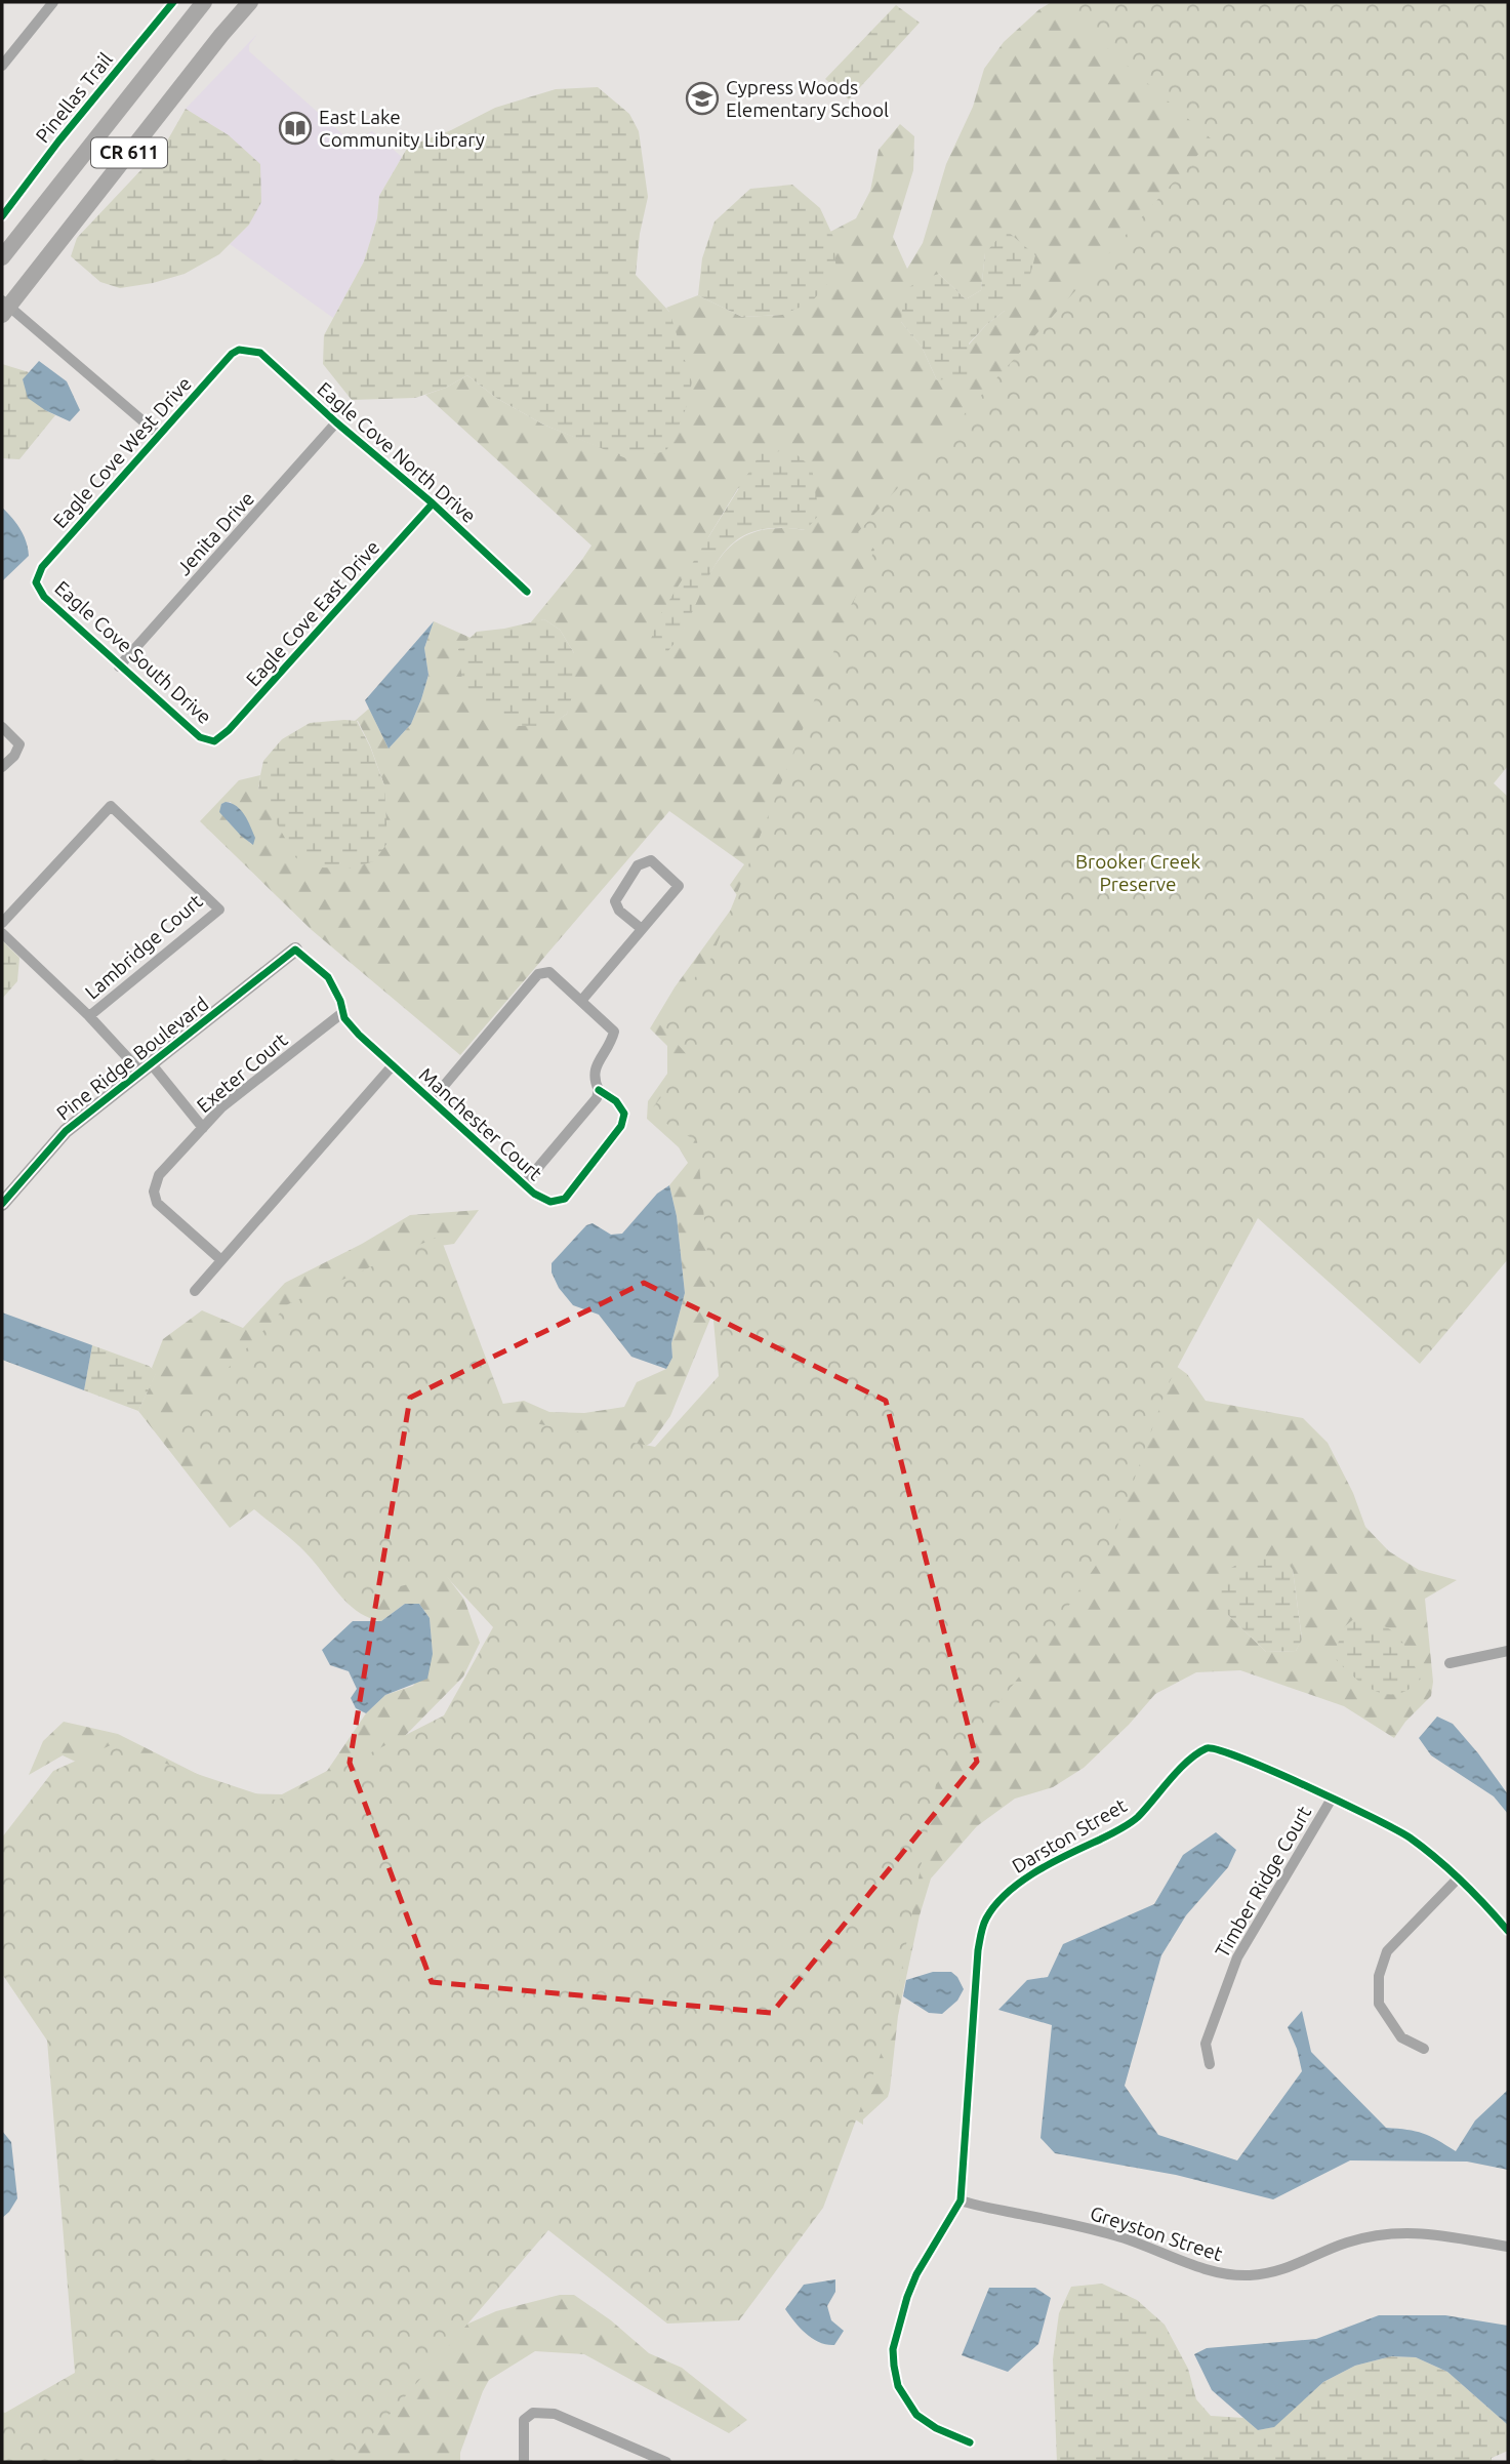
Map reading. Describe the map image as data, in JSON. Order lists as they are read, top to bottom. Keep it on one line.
{"streets":{"main road":["CR 611"],"street":["Eagle Cove West Drive","Eagle Cove North Drive","Jenita Drive","Eagle Cove East Drive","Eagle Cove South Drive","Lambridge Court","Pine Ridge Boulevard","Exeter Court","Manchester Court","Darston Street","Timber Ridge Court","Greyston Street"],"cycle path":["Pinellas Trail"]},"crossings":[["Eagle Cove West Drive","Eagle Cove North Drive"],["Eagle Cove West Drive","Eagle Cove South Drive"],["Eagle Cove North Drive","Jenita Drive"],["Eagle Cove North Drive","Eagle Cove East Drive"],["Jenita Drive","Eagle Cove South Drive"],["Eagle Cove East Drive","Eagle Cove South Drive"],["Pine Ridge Boulevard","Manchester Court"],["Exeter Court","Manchester Court"],["Darston Street","Timber Ridge Court"],["Darston Street","Greyston Street"]],"parks":["Brooker Creek Preserve"],"places":{"school or university":["Cypress Woods Elementary School"],"library":["East Lake Community Library"]}}
